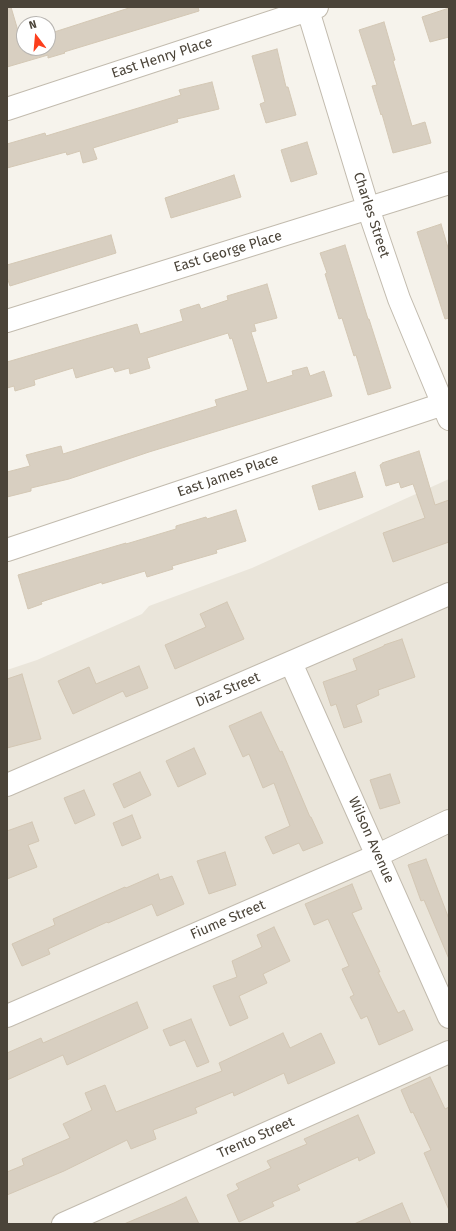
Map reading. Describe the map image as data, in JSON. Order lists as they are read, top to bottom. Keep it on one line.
{"streets":{"street":["East Henry Place","Charles Street","East George Place","East James Place","Diaz Street","Wilson Avenue","Fiume Street","Trento Street"]},"crossings":[["East Henry Place","Charles Street"],["Charles Street","East George Place"],["Charles Street","East James Place"],["Diaz Street","Wilson Avenue"],["Wilson Avenue","Fiume Street"]],"north":"top"}
